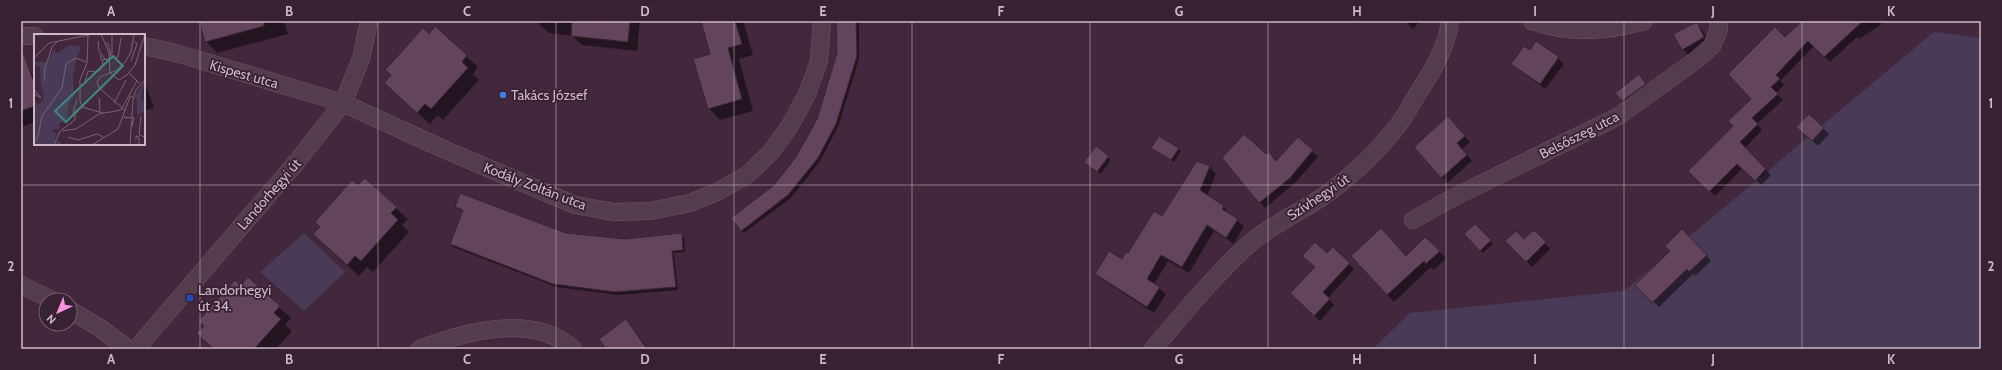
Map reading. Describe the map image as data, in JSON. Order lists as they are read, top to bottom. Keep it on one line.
{"streets":{"street":["Kispest utca","Belsőszeg utca","Kodály Zoltán utca","Landorhegyi út","Szívhegyi út"]},"crossings":[["Kispest utca","Kodály Zoltán utca"],["Kispest utca","Landorhegyi út"],["Kodály Zoltán utca","Landorhegyi út"]],"places":{"other":["Takács József"],"transit":["Landorhegyi út 34."]},"north":"bottom left","grid":{"columns":["A","B","C","D","E","F","G","H","I","J","K"],"rows":["1","2"]}}
